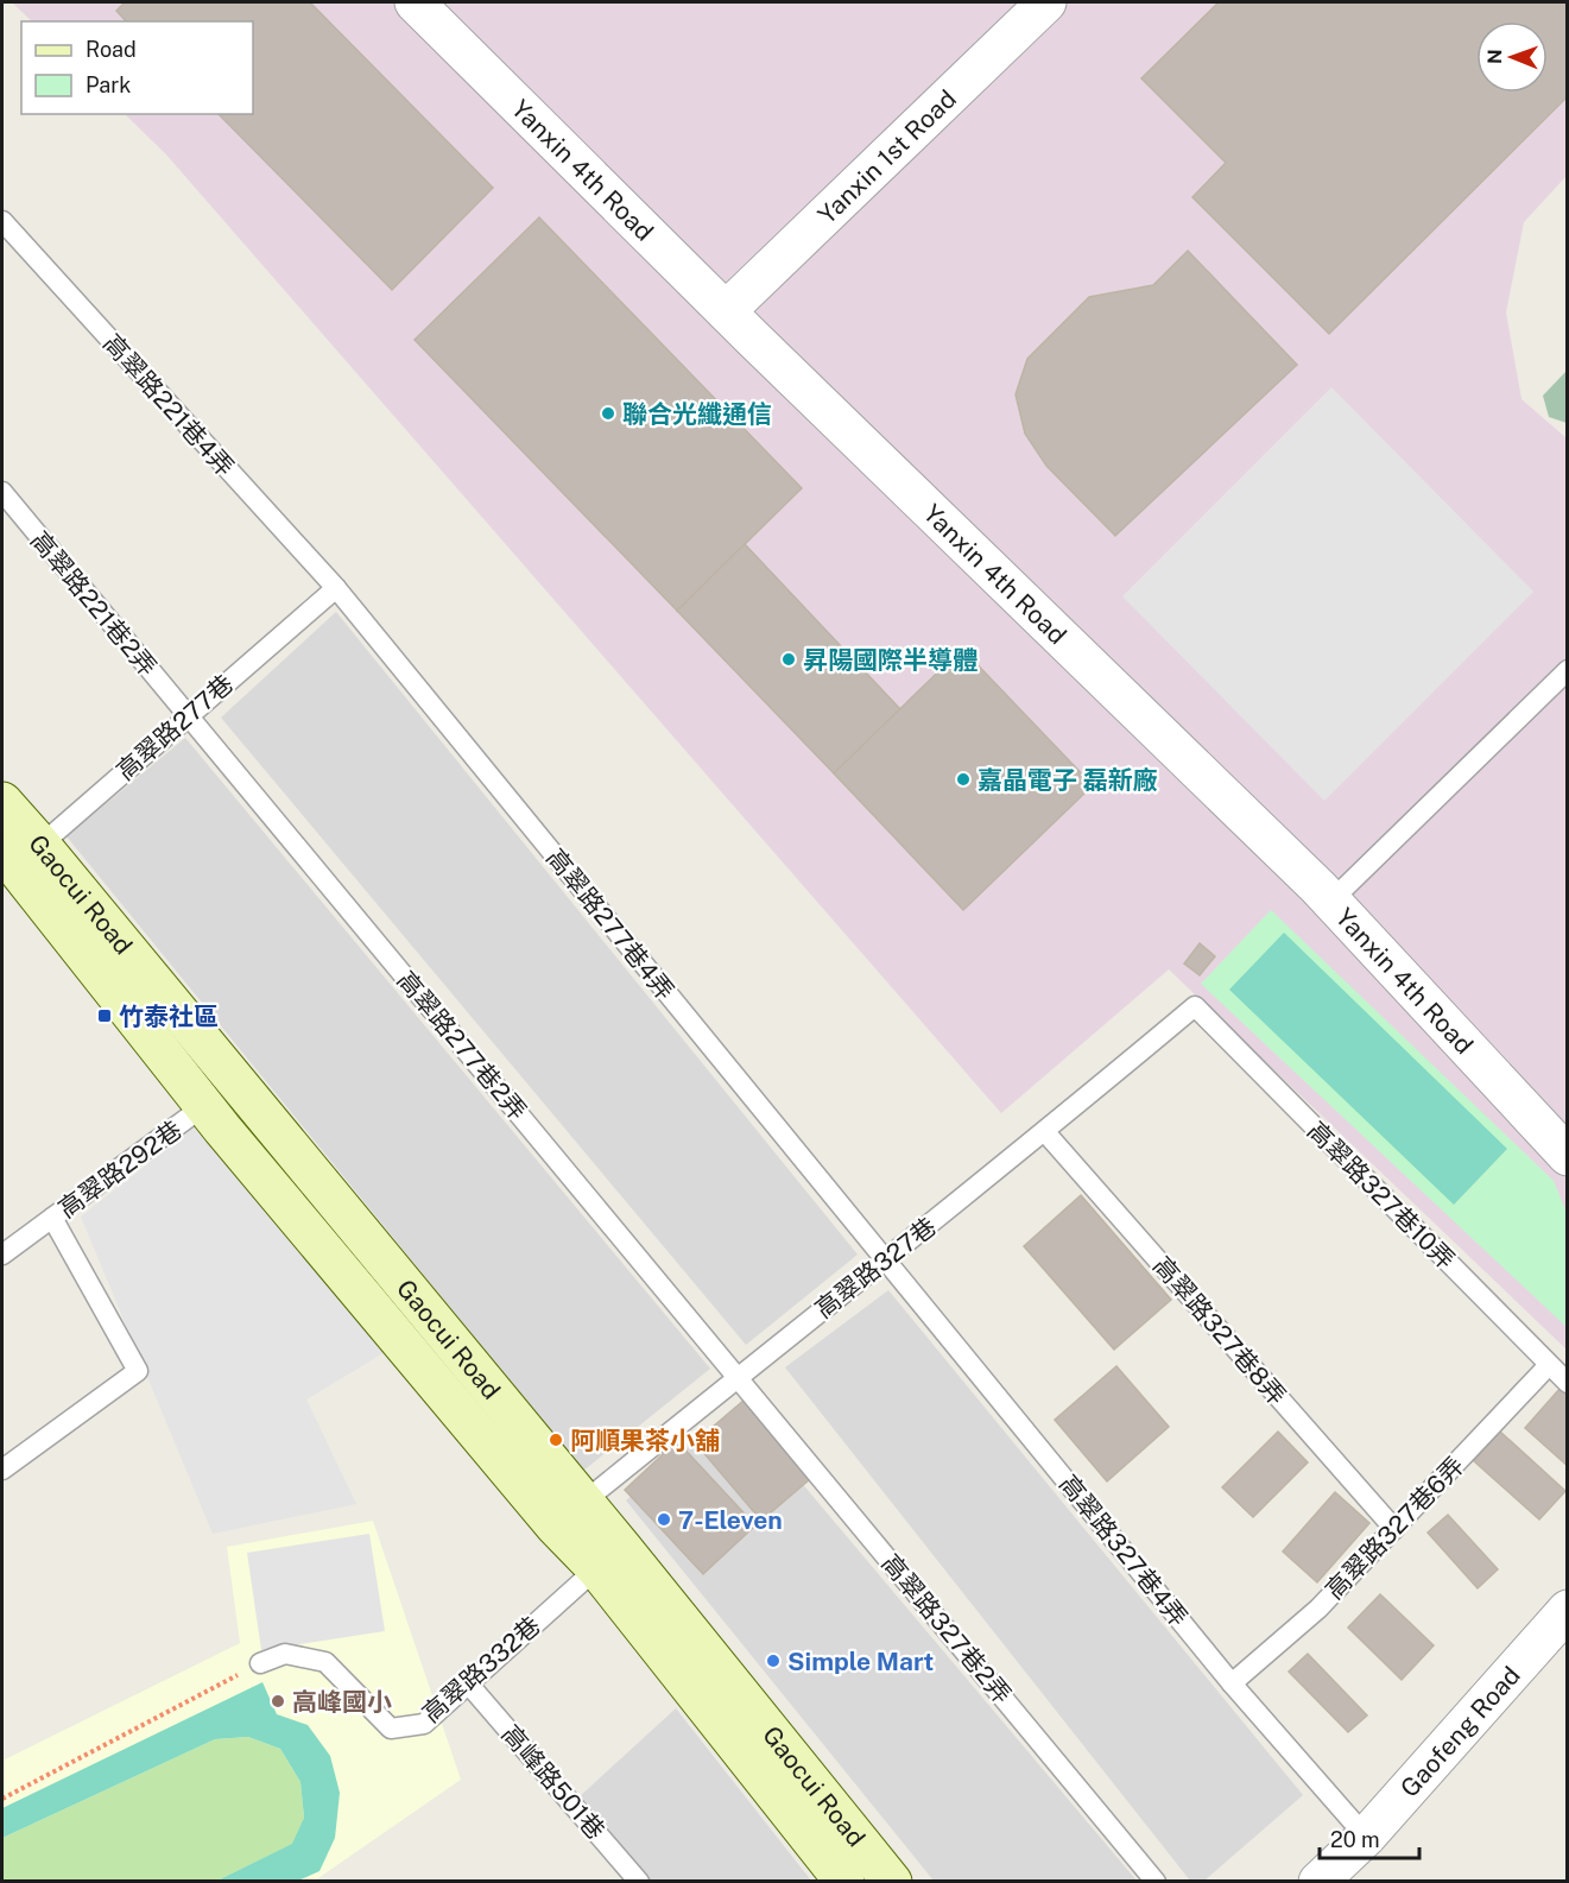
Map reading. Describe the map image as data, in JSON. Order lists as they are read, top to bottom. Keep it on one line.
{"streets":{"street":["Yanxin 1st Road","Yanxin 4th Road","Gaocui Road","Gaofeng Road"],"lane":["高翠路221巷4弄","高翠路221巷2弄","高翠路277巷","高翠路277巷4弄","高翠路277巷2弄","高翠路292巷","高翠路327巷10弄","高翠路327巷","高翠路327巷8弄","高翠路327巷6弄","高翠路327巷4弄","高翠路327巷2弄","高翠路332巷","高峰路501巷"]},"crossings":[["Yanxin 1st Road","Yanxin 4th Road"],["高翠路221巷4弄","高翠路277巷"],["高翠路221巷4弄","高翠路277巷4弄"],["高翠路221巷2弄","高翠路277巷"],["高翠路221巷2弄","高翠路277巷2弄"],["高翠路277巷","Gaocui Road"],["高翠路277巷","高翠路277巷4弄"],["高翠路277巷","高翠路277巷2弄"],["Gaocui Road","高翠路292巷"],["Gaocui Road","高翠路327巷"],["Gaocui Road","高翠路332巷"],["高翠路277巷4弄","高翠路327巷"],["高翠路277巷4弄","高翠路327巷4弄"],["高翠路277巷2弄","高翠路327巷"],["高翠路277巷2弄","高翠路327巷2弄"],["高翠路327巷10弄","高翠路327巷"],["高翠路327巷10弄","高翠路327巷6弄"],["高翠路327巷","高翠路327巷8弄"],["高翠路327巷","高翠路327巷4弄"],["高翠路327巷","高翠路327巷2弄"],["高翠路327巷8弄","高翠路327巷6弄"],["高翠路327巷6弄","高翠路327巷4弄"],["高翠路327巷4弄","Gaofeng Road"],["高翠路332巷","高峰路501巷"]],"places":{"other":["聯合光纖通信","昇陽國際半導體","嘉晶電子 磊新廠","阿順果茶小舖","7-Eleven","Simple Mart","高峰國小"],"transit":["竹泰社區"]},"legend":["Road","Park"],"scale_bar":"20 m","north":"left"}
